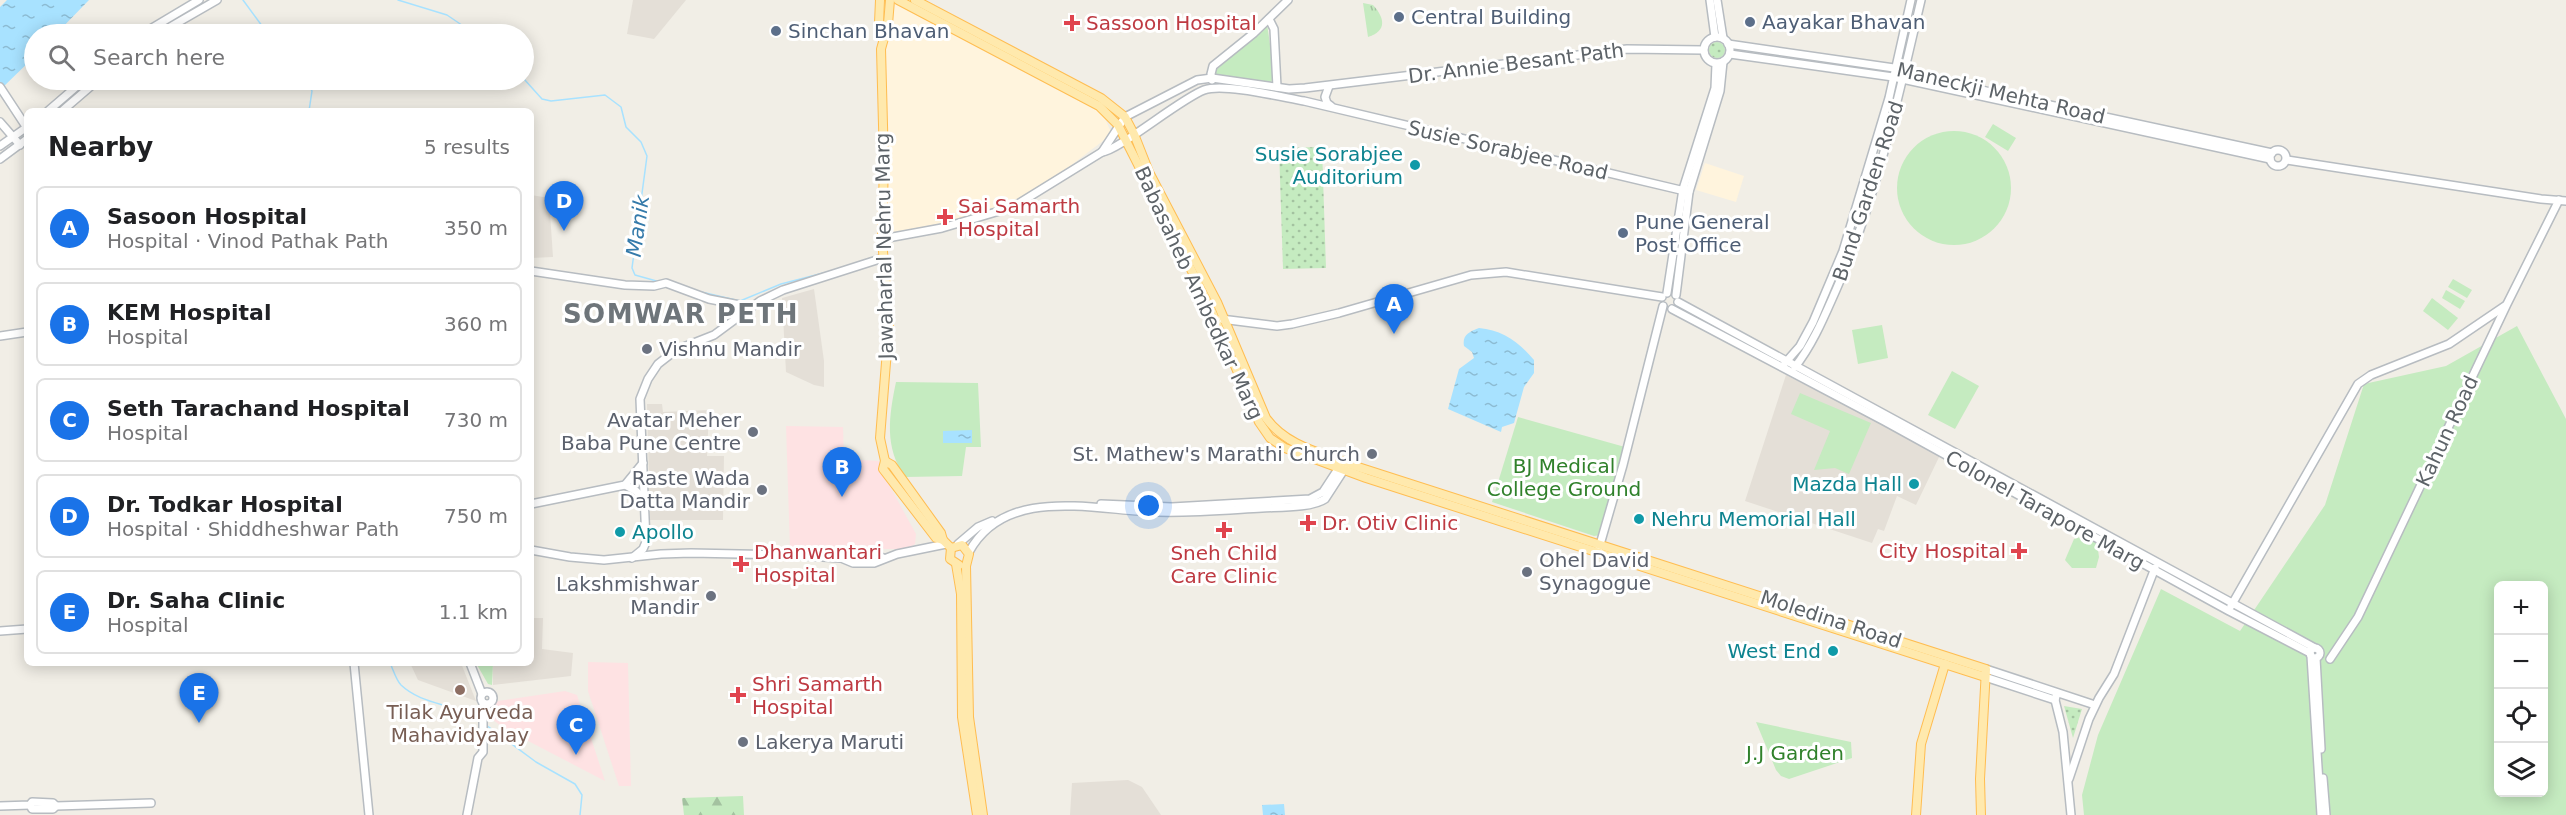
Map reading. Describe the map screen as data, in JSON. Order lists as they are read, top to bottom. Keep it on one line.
{"streets":{"main road":["Dr. Annie Besant Path","Maneckji Mehta Road","Susie Sorabjee Road","Bund Garden Road","Jawaharlal Nehru Marg","Babasaheb Ambedkar Marg","Kahun Road","Colonel Tarapore Marg","Moledina Road"]},"crossings":[["Dr. Annie Besant Path","Maneckji Mehta Road"],["Maneckji Mehta Road","Bund Garden Road"],["Bund Garden Road","Colonel Tarapore Marg"],["Babasaheb Ambedkar Marg","Moledina Road"],["Kahun Road","Colonel Tarapore Marg"]],"districts":["SOMWAR PETH"],"water":["Manik"],"parks":["BJ Medical College Ground","J.J Garden"],"places":{"other":["Central Building","Aayakar Bhavan","Sinchan Bhavan","Susie Sorabjee Auditorium","Pune General Post Office","Vishnu Mandir","Avatar Meher Baba Pune Centre","St. Mathew's Marathi Church","Mazda Hall","Raste Wada Datta Mandir","Nehru Memorial Hall","Apollo","Ohel David Synagogue","Lakshmishwar Mandir","West End","Tilak Ayurveda Mahavidyalay","Lakerya Maruti"],"health":["Sassoon Hospital","Sai Samarth Hospital","Dr. Otiv Clinic","Sneh Child Care Clinic","City Hospital","Dhanwantari Hospital","Shri Samarth Hospital"]},"page":{"search":"Search here","heading":["Nearby","5 results"],"pins":["D","A","B","E","C"],"list":[{"mark":"A","name":"Sasoon Hospital","note":"Hospital · Vinod Pathak Path","value":"350 m"},{"mark":"B","name":"KEM Hospital","note":"Hospital","value":"360 m"},{"mark":"C","name":"Seth Tarachand Hospital","note":"Hospital","value":"730 m"},{"mark":"D","name":"Dr. Todkar Hospital","note":"Hospital · Shiddheshwar Path","value":"750 m"},{"mark":"E","name":"Dr. Saha Clinic","note":"Hospital","value":"1.1 km"}],"map_buttons":["+","−"]}}
